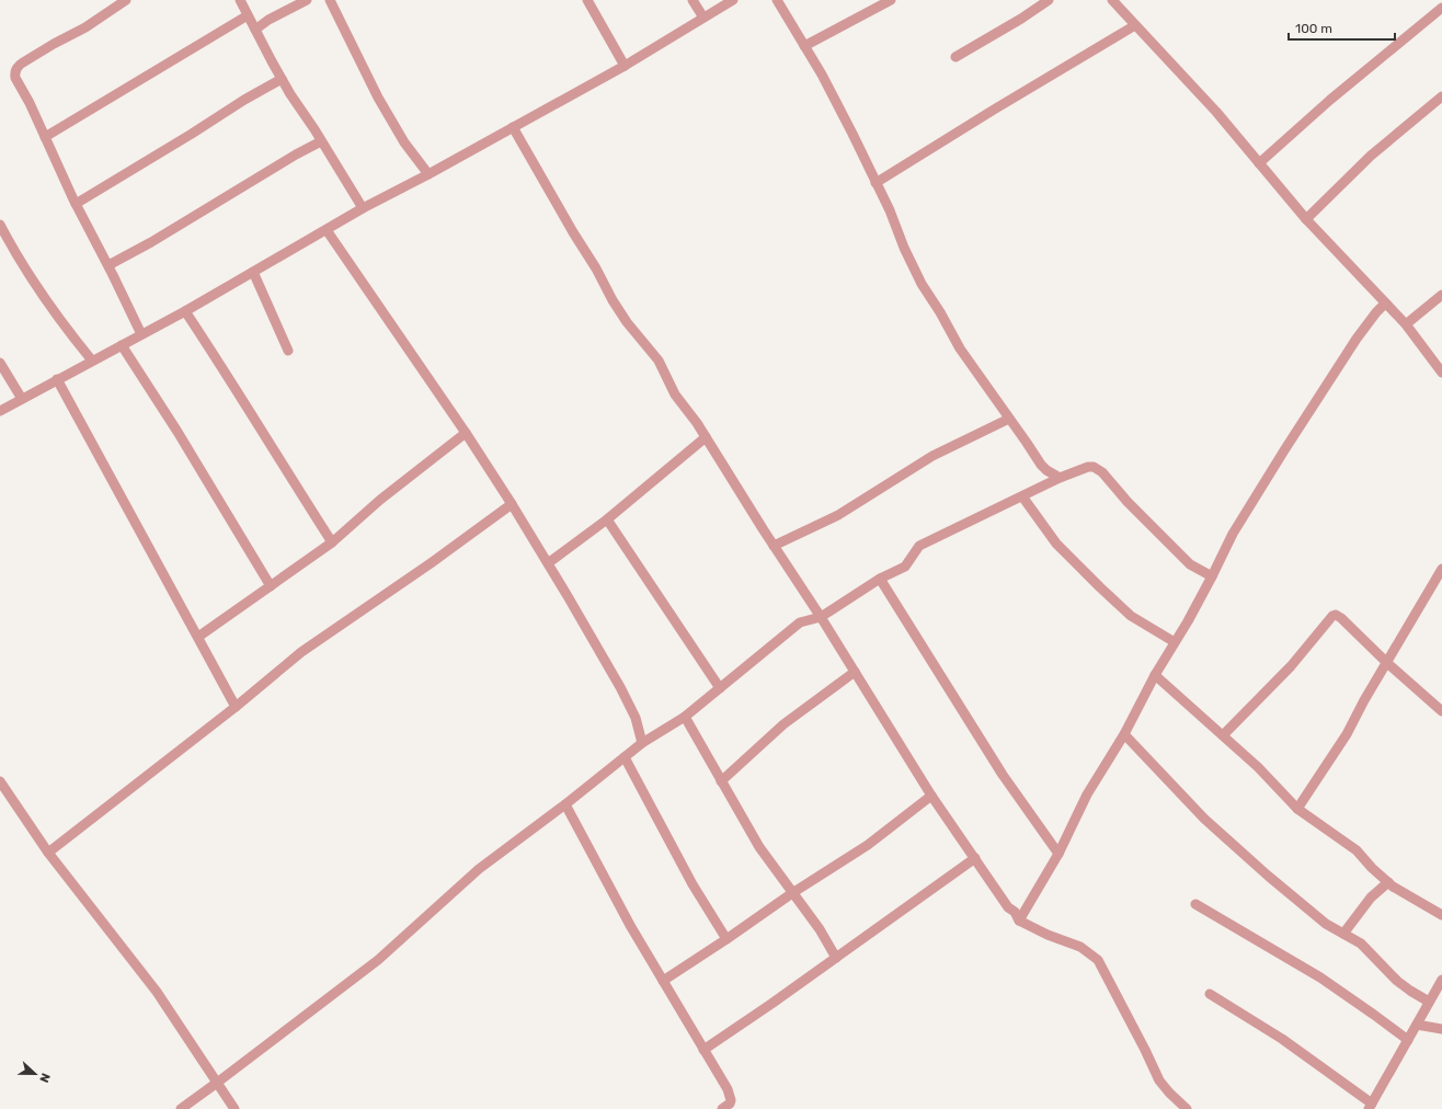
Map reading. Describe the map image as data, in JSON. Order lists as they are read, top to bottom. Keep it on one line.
{"scale_bar":"100 m","north":"right"}
